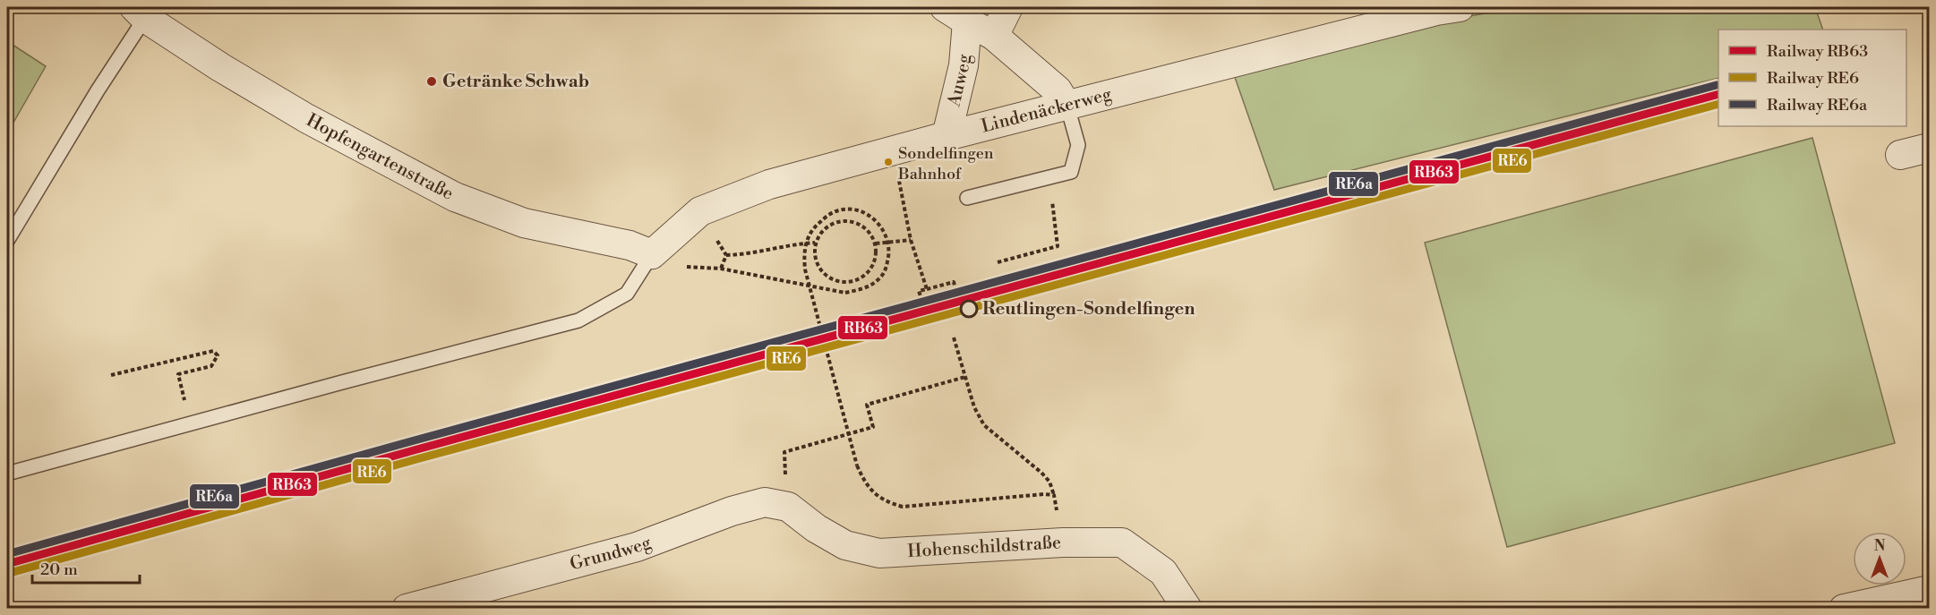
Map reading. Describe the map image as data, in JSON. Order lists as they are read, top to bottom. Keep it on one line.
{"streets":{"street":["Auweg","Lindenäckerweg","Hopfengartenstraße","Hohenschildstraße","Grundweg"]},"crossings":[["Auweg","Lindenäckerweg"],["Lindenäckerweg","Hopfengartenstraße"],["Hohenschildstraße","Grundweg"]],"places":["Getränke Schwab","Sondelfingen Bahnhof","Reutlingen-Sondelfingen"],"lines":["rail line RE6a","rail line RB63","rail line RE6"],"legend":["Railway RB63","Railway RE6","Railway RE6a"],"scale_bar":"20 m","north":"top"}
